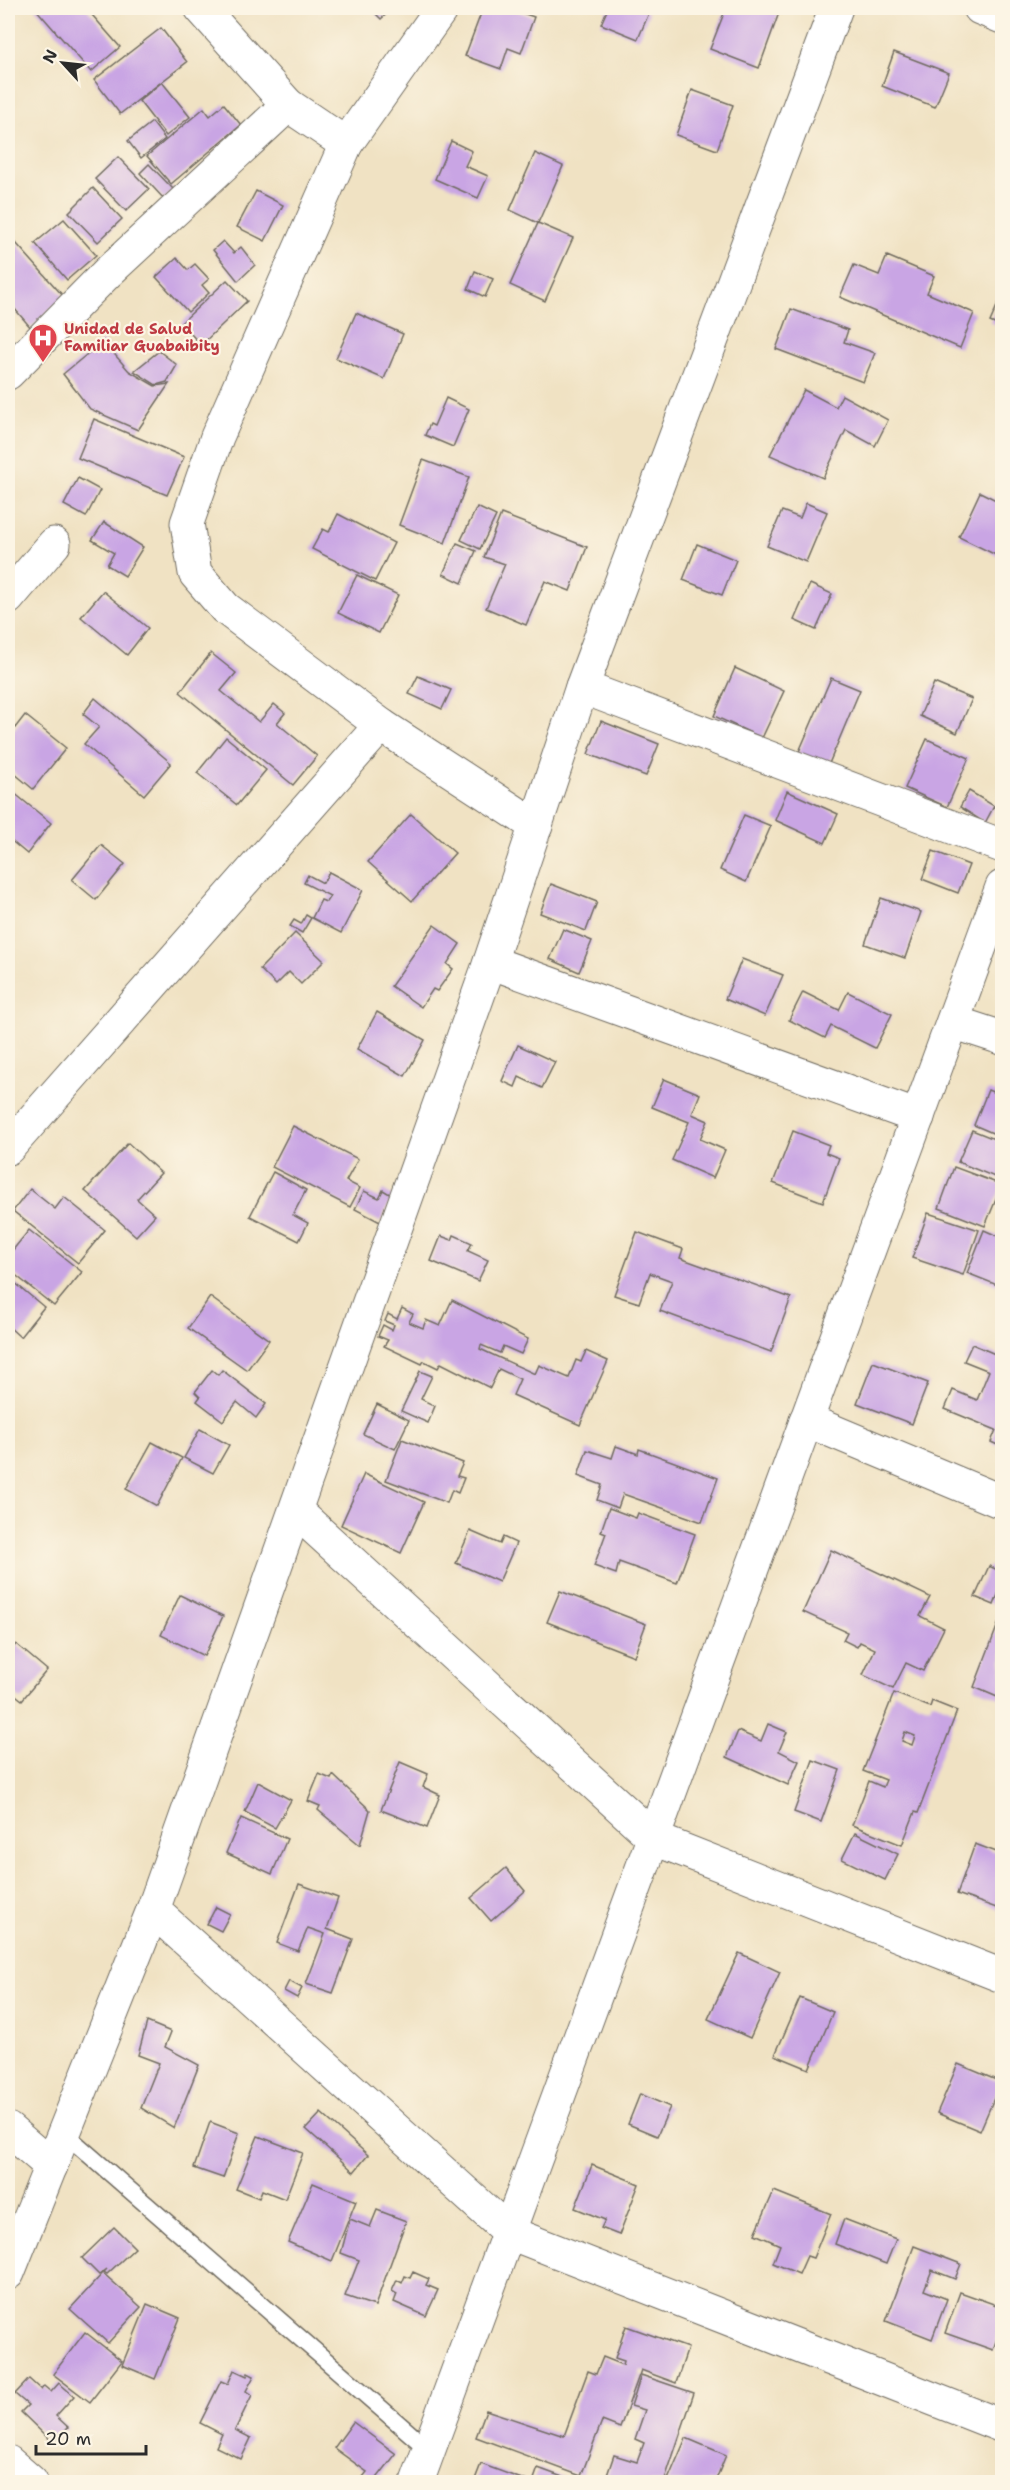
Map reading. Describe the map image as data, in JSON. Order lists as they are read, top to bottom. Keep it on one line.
{"places":{"hospital":["Unidad de Salud Familiar Guabaibity"]},"scale_bar":"20 m","north":"top left"}
